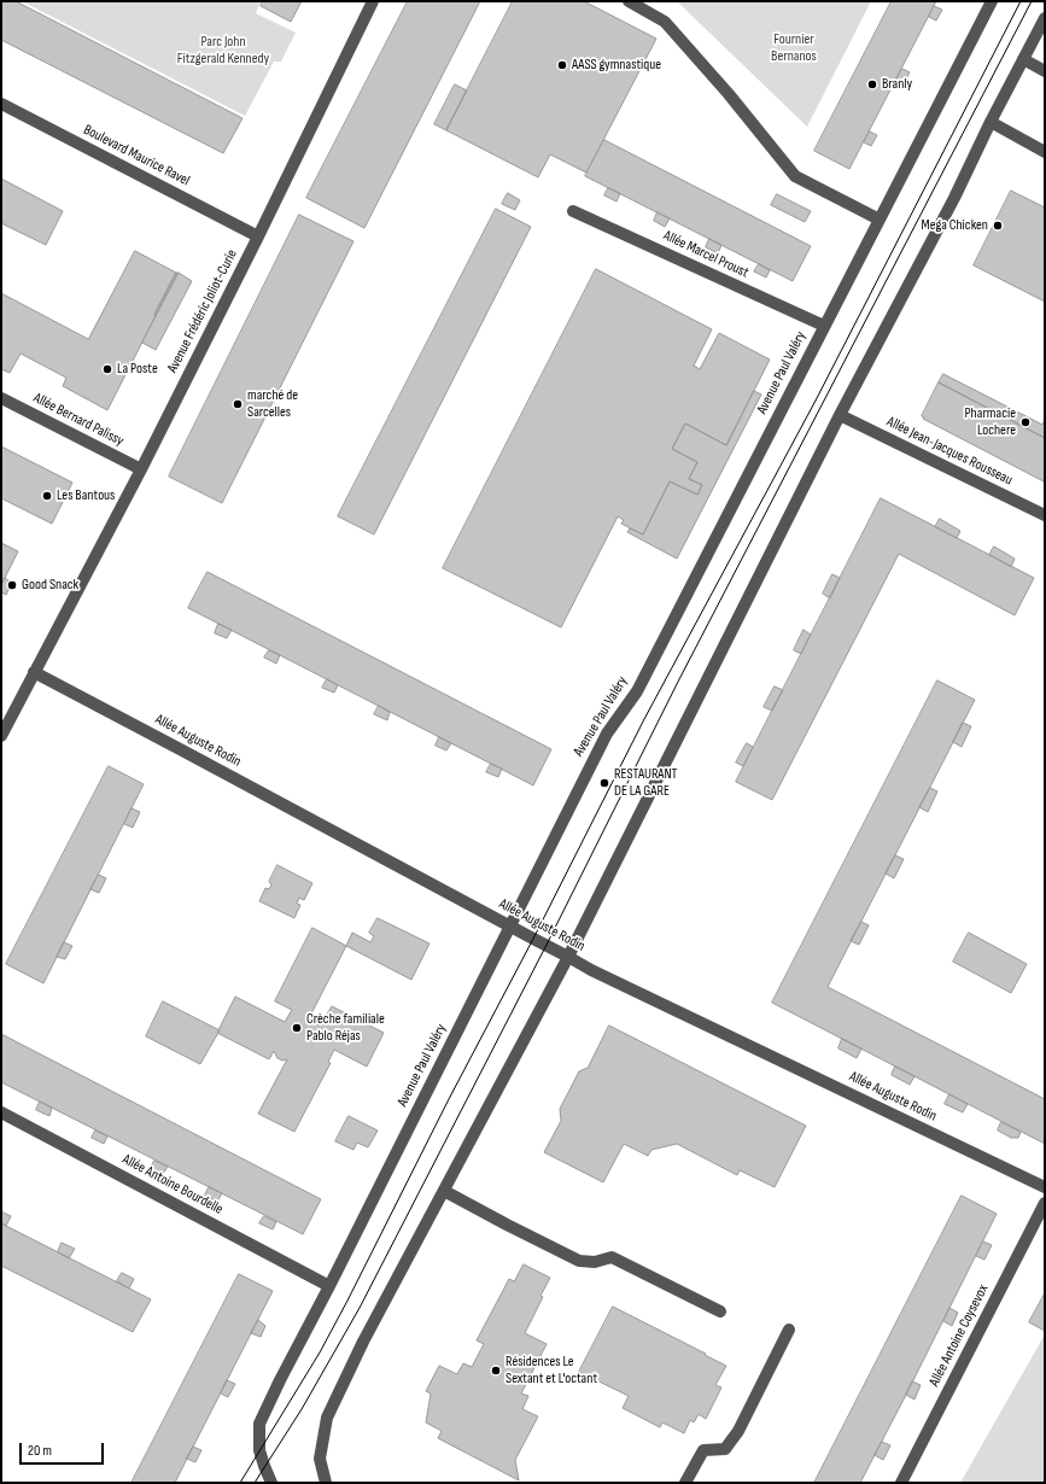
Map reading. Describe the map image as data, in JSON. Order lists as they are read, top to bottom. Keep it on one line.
{"streets":{"street":["Boulevard Maurice Ravel","Allée Marcel Proust","Avenue Frédéric Joliot-Curie","Avenue Paul Valéry","Allée Bernard Palissy","Allée Jean-Jacques Rousseau","Allée Auguste Rodin","Allée Antoine Bourdelle","Allée Antoine Coysevox"]},"crossings":[["Boulevard Maurice Ravel","Avenue Frédéric Joliot-Curie"],["Allée Marcel Proust","Avenue Paul Valéry"],["Avenue Frédéric Joliot-Curie","Allée Bernard Palissy"],["Avenue Frédéric Joliot-Curie","Allée Auguste Rodin"],["Avenue Paul Valéry","Allée Auguste Rodin"],["Avenue Paul Valéry","Allée Antoine Bourdelle"]],"parks":["Fournier Bernanos","Parc John Fitzgerald Kennedy"],"places":["AASS gymnastique","Branly","Mega Chicken","La Poste","marché de Sarcelles","Pharmacie Lochere","Les Bantous","Good Snack","RESTAURANT DE LA GARE","Crèche familiale Pablo Réjas","Résidences Le Sextant et L'octant"],"scale_bar":"20 m"}
